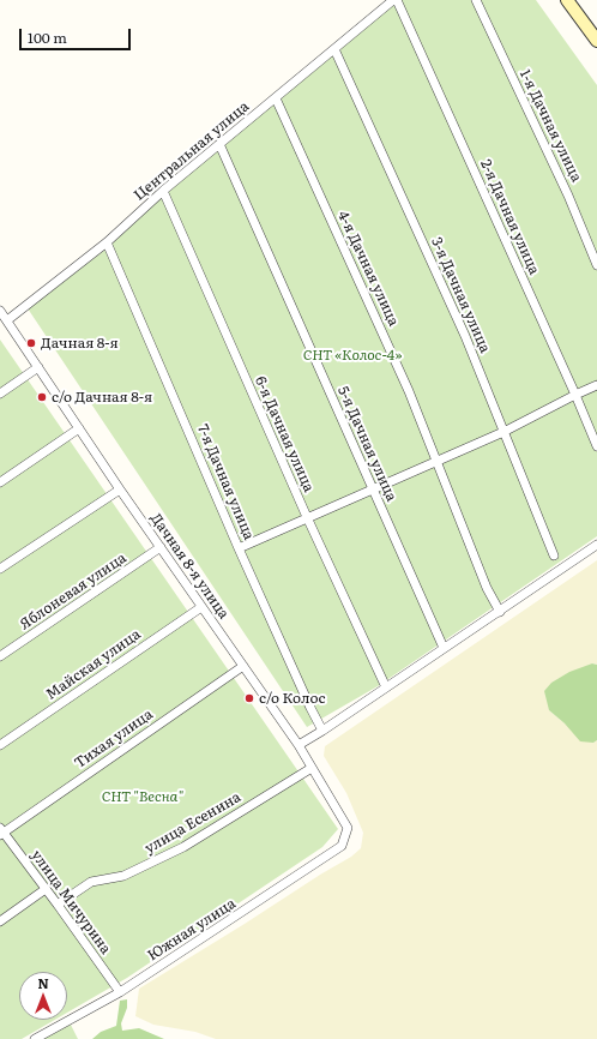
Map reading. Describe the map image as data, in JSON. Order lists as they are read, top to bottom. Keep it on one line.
{"streets":{"street":["1-я Дачная улица","Центральная улица","2-я Дачная улица","4-я Дачная улица","3-я Дачная улица","6-я Дачная улица","5-я Дачная улица","7-я Дачная улица","Дачная 8-я улица","Яблоневая улица","Майская улица","Тихая улица","улица Есенина","улица Мичурина","Южная улица"]},"crossings":[["Центральная улица","2-я Дачная улица"],["Центральная улица","4-я Дачная улица"],["Центральная улица","3-я Дачная улица"],["Центральная улица","6-я Дачная улица"],["Центральная улица","5-я Дачная улица"],["Центральная улица","7-я Дачная улица"],["Центральная улица","Дачная 8-я улица"],["Дачная 8-я улица","Яблоневая улица"],["Дачная 8-я улица","Майская улица"],["Дачная 8-я улица","Тихая улица"],["Дачная 8-я улица","улица Есенина"],["Дачная 8-я улица","Южная улица"],["Тихая улица","улица Мичурина"],["улица Есенина","улица Мичурина"],["улица Мичурина","Южная улица"]],"parks":["СНТ «Колос-4»","СНТ \"Весна\""],"places":["Дачная 8-я","с/о Дачная 8-я","с/о Колос"],"scale_bar":"100 m","north":"top"}
